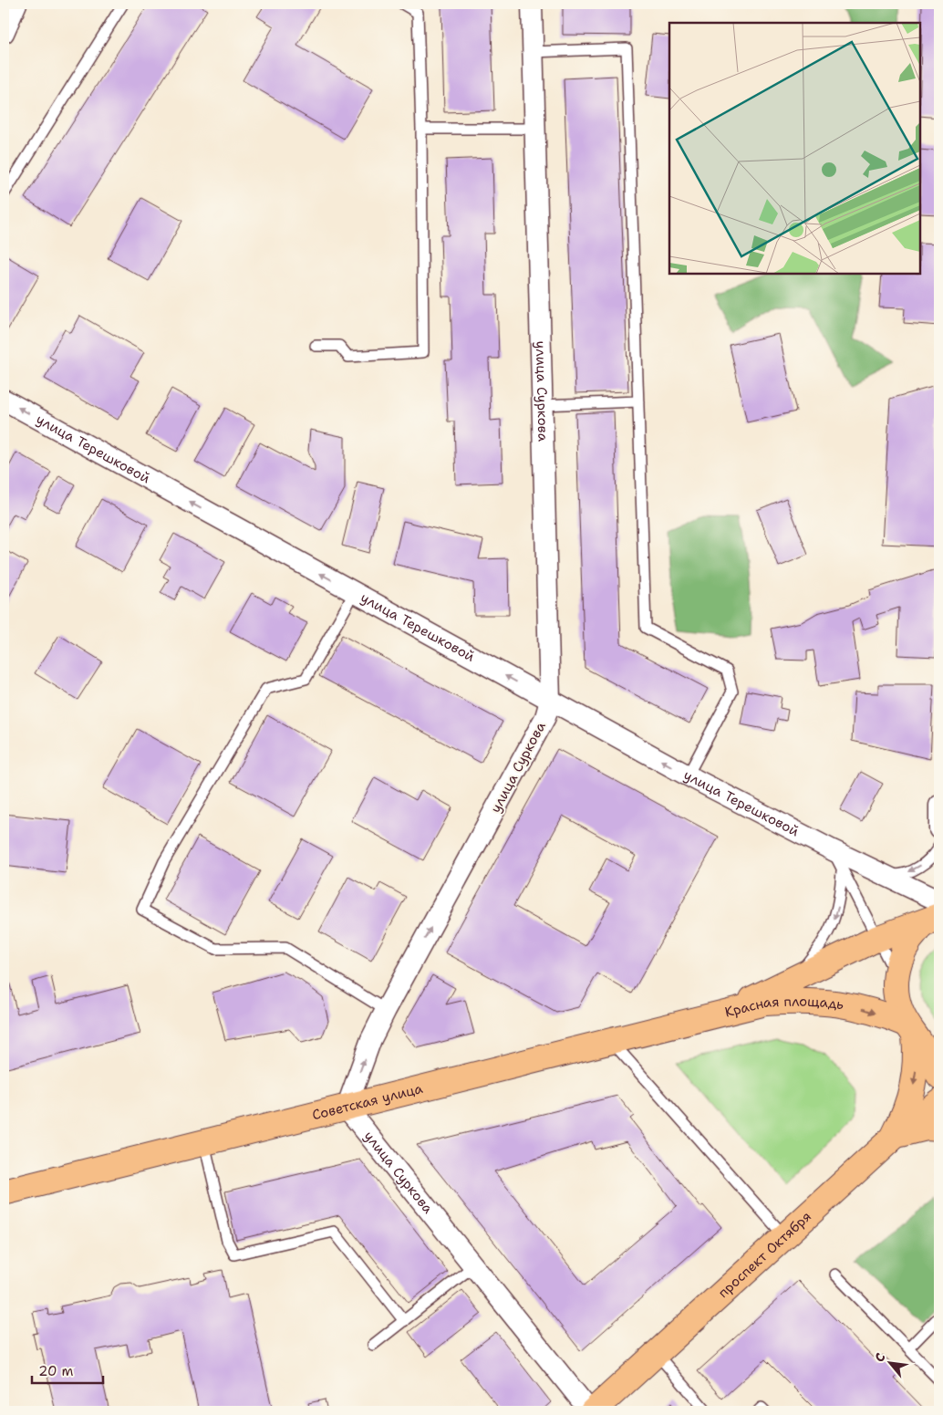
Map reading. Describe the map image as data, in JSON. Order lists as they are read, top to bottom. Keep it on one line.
{"streets":{"main road":["Красная площадь","Советская улица","проспект Октября"],"street":["улица Суркова","улица Терешковой"]},"crossings":[["улица Суркова","улица Терешковой"],["улица Суркова","Советская улица"],["улица Суркова","проспект Октября"],["Красная площадь","Советская улица"]],"one_way":["улица Терешковой"],"scale_bar":"20 m","north":"top left"}
